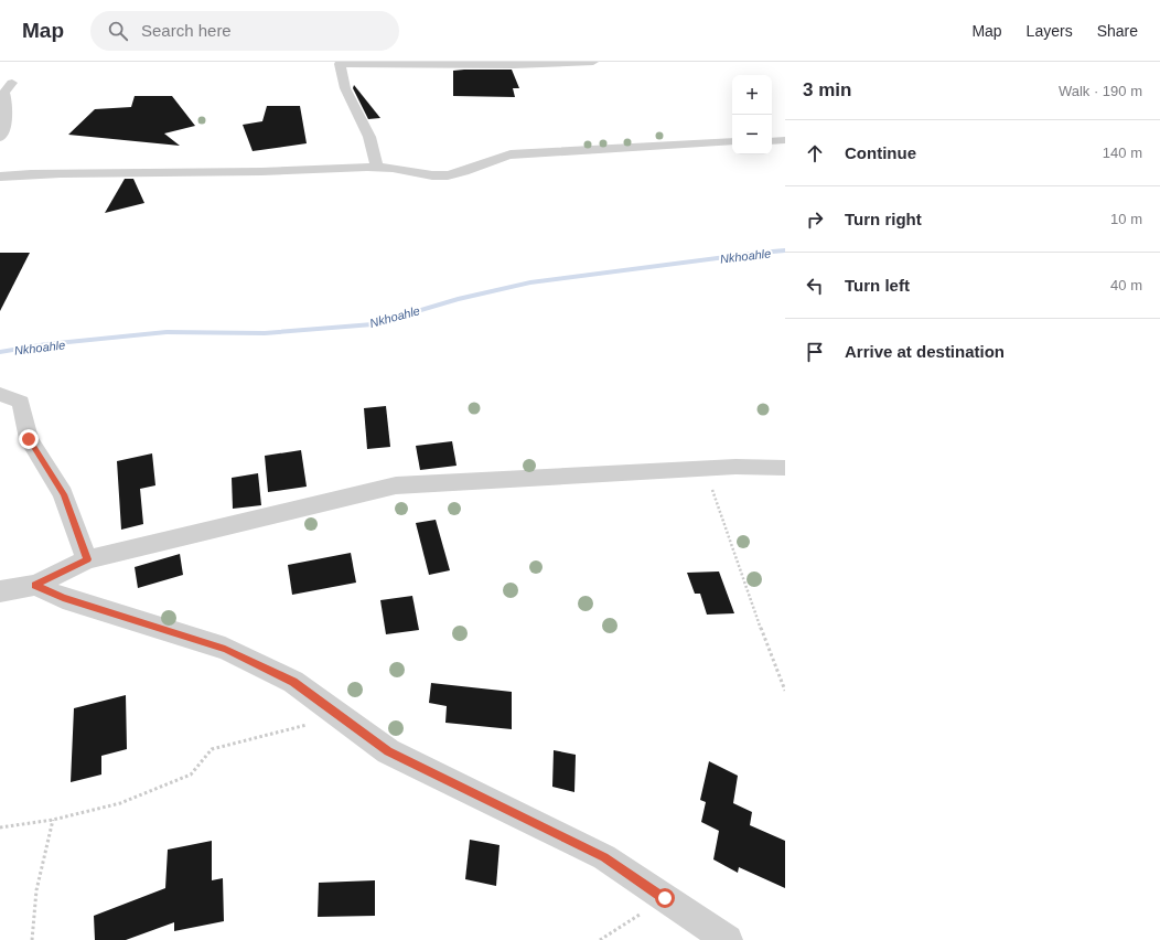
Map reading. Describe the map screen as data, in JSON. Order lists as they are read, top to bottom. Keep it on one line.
{"water":["Nkhoahle"],"page":{"header":"Map","search":"Search here","nav":["Map","Layers","Share"],"heading":["3 min","Walk · 190 m"],"map_buttons":["+","−"],"list":[["Continue","140 m"],["Turn right","10 m"],["Turn left","40 m"],"Arrive at destination"]}}
